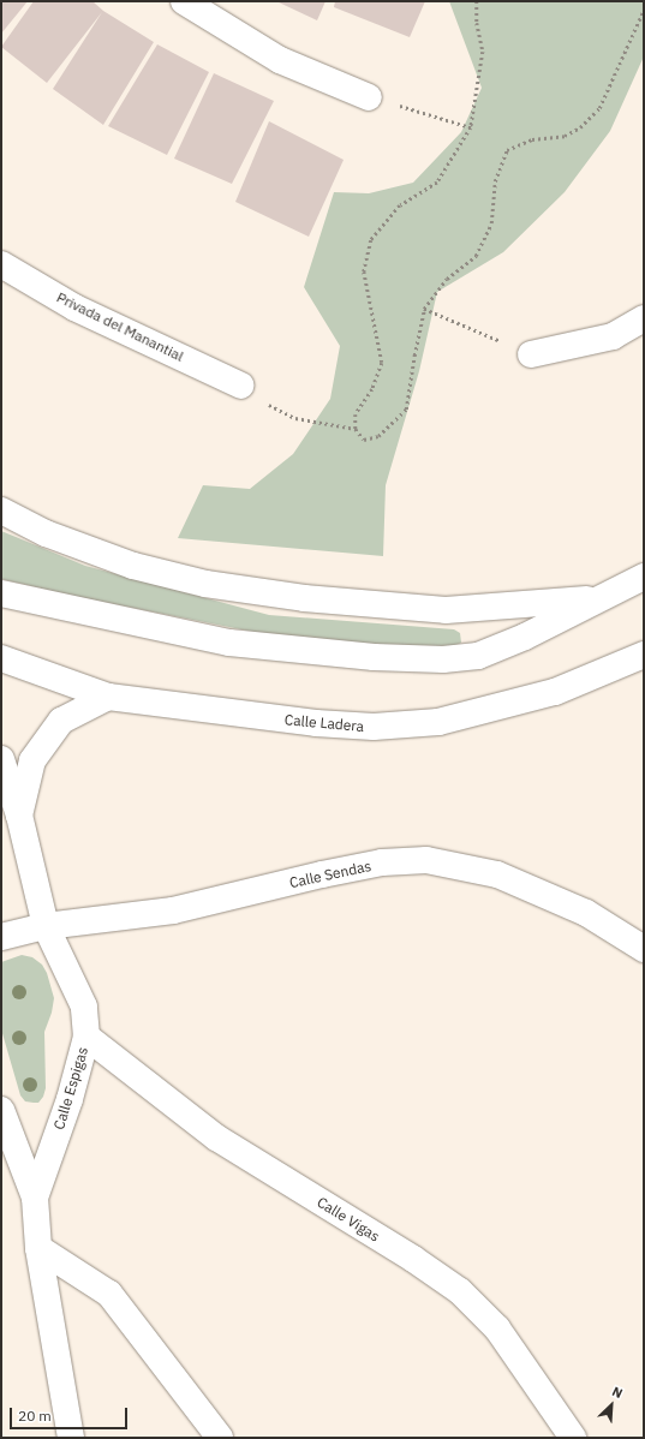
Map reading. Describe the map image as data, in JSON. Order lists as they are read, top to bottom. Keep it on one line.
{"streets":{"street":["Privada del Manantial","Calle Ladera","Calle Sendas","Calle Espigas","Calle Vigas"]},"crossings":[["Calle Ladera","Calle Espigas"],["Calle Sendas","Calle Espigas"],["Calle Espigas","Calle Vigas"]],"scale_bar":"20 m","north":"top right"}
